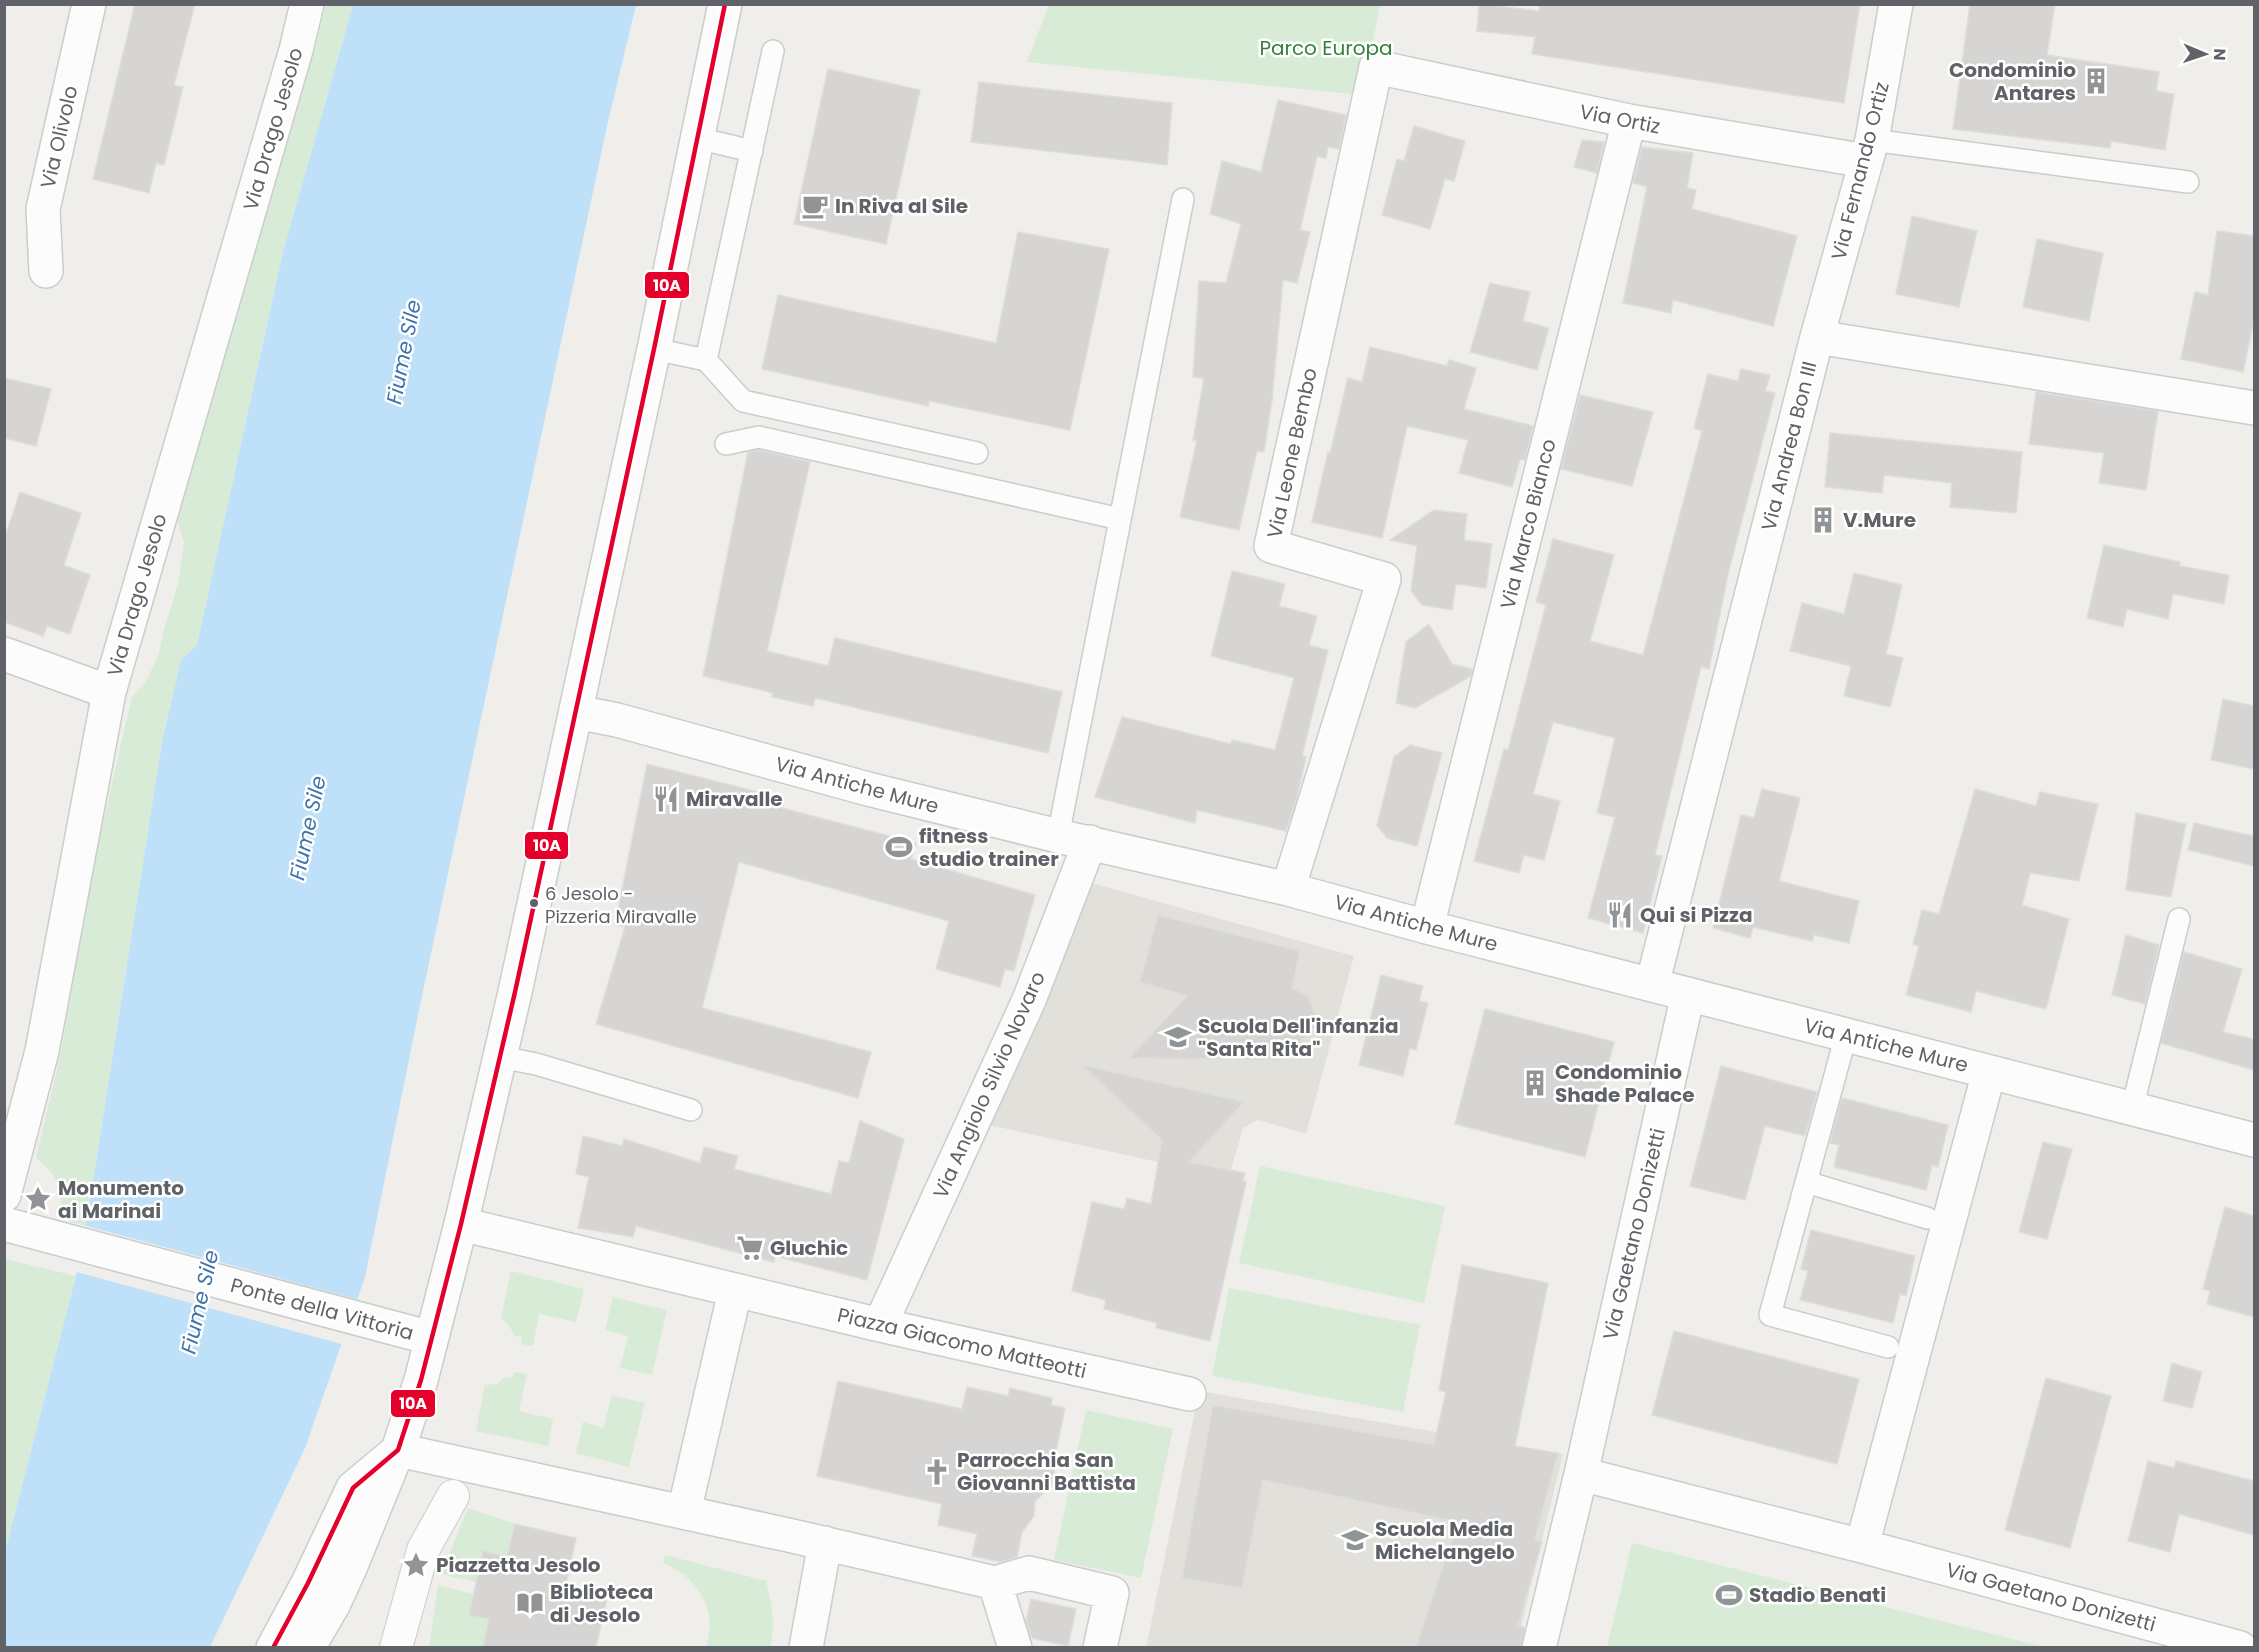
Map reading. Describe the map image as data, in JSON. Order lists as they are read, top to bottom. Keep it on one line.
{"streets":{"street":["Via Ortiz","Via Drago Jesolo","Via Olivolo","Via Fernando Ortiz","Via Andrea Bon III","Via Leone Bembo","Via Marco Bianco","Via Antiche Mure","Via Angiolo Silvio Novaro","Via Gaetano Donizetti","Ponte della Vittoria","Piazza Giacomo Matteotti"]},"crossings":[["Via Ortiz","Via Fernando Ortiz"],["Via Ortiz","Via Leone Bembo"],["Via Ortiz","Via Marco Bianco"],["Via Fernando Ortiz","Via Andrea Bon III"],["Via Andrea Bon III","Via Antiche Mure"],["Via Leone Bembo","Via Antiche Mure"],["Via Marco Bianco","Via Antiche Mure"],["Via Antiche Mure","Via Angiolo Silvio Novaro"],["Via Antiche Mure","Via Gaetano Donizetti"],["Via Angiolo Silvio Novaro","Piazza Giacomo Matteotti"]],"water":["Fiume Sile"],"parks":["Parco Europa"],"places":{"building":["Condominio Antares","V.Mure","Condominio Shade Palace"],"cafe":["In Riva al Sile"],"restaurant":["Miravalle","Qui si Pizza"],"sports":["fitness studio trainer","Stadio Benati"],"other":["6 Jesolo - Pizzeria Miravalle"],"school or university":["Scuola Dell'infanzia \"Santa Rita\"","Scuola Media Michelangelo"],"place":["Monumento ai Marinai","Piazzetta Jesolo"],"supermarket":["Gluchic"],"church":["Parrocchia San Giovanni Battista"],"library":["Biblioteca di Jesolo"]},"lines":["transit line 10A"],"north":"right"}
